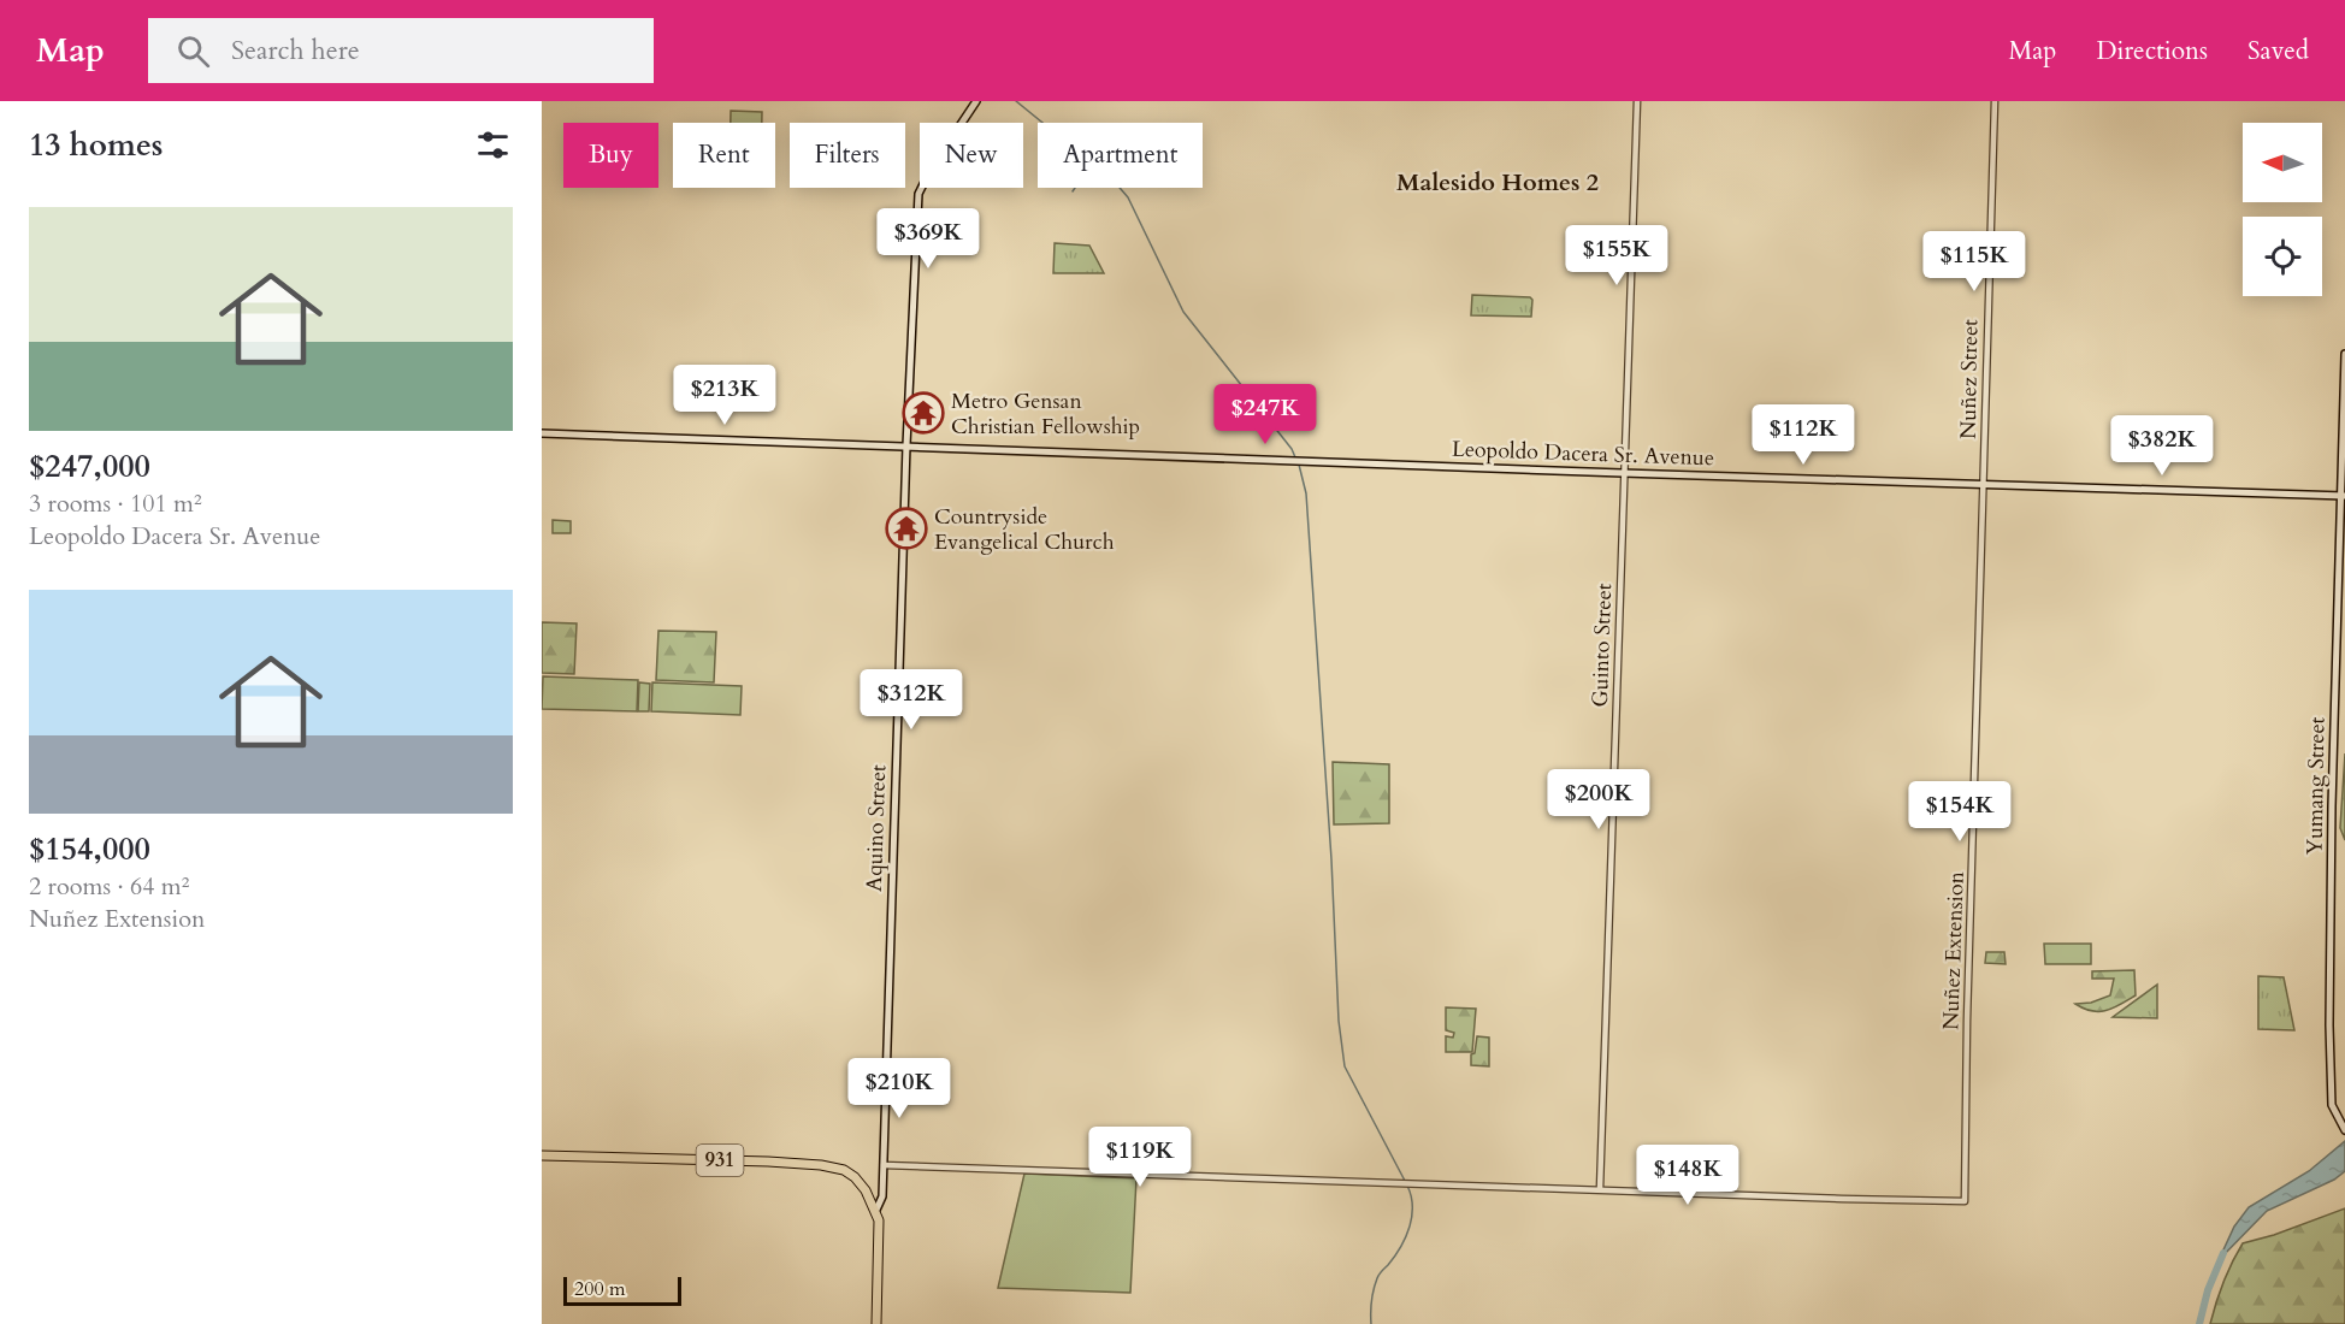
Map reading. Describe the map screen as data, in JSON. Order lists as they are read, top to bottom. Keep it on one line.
{"streets":{"highway":["931"],"main road":["Leopoldo Dacera Sr. Avenue","Yumang Street","Aquino Street"],"street":["Nuñez Street","Guinto Street","Nuñez Extension"]},"crossings":[["Nuñez Street","Leopoldo Dacera Sr. Avenue"],["Nuñez Street","Nuñez Extension"],["Leopoldo Dacera Sr. Avenue","Guinto Street"],["Leopoldo Dacera Sr. Avenue","Yumang Street"],["Leopoldo Dacera Sr. Avenue","Aquino Street"],["Leopoldo Dacera Sr. Avenue","Nuñez Extension"],["Guinto Street","Nuñez Extension"],["Aquino Street","931"]],"districts":["Malesido Homes 2"],"places":{"temple":["Metro Gensan Christian Fellowship","Countryside Evangelical Church"]},"scale_bar":"200 m","north":"left","page":{"header":"Map","search":"Search here","nav":["Map","Directions","Saved"],"heading":"13 homes","chip":["Buy","Rent","Filters","New","Apartment"],"list":[{"name":"$247,000","note":"3 rooms · 101 m² · Leopoldo Dacera Sr. Avenue"},{"name":"$154,000","note":"2 rooms · 64 m² · Nuñez Extension"}],"price":["$369K","$155K","$115K","$213K","$247K","$112K","$382K","$312K","$200K","$154K","$210K","$119K","$148K"],"scale":"200 m"}}
